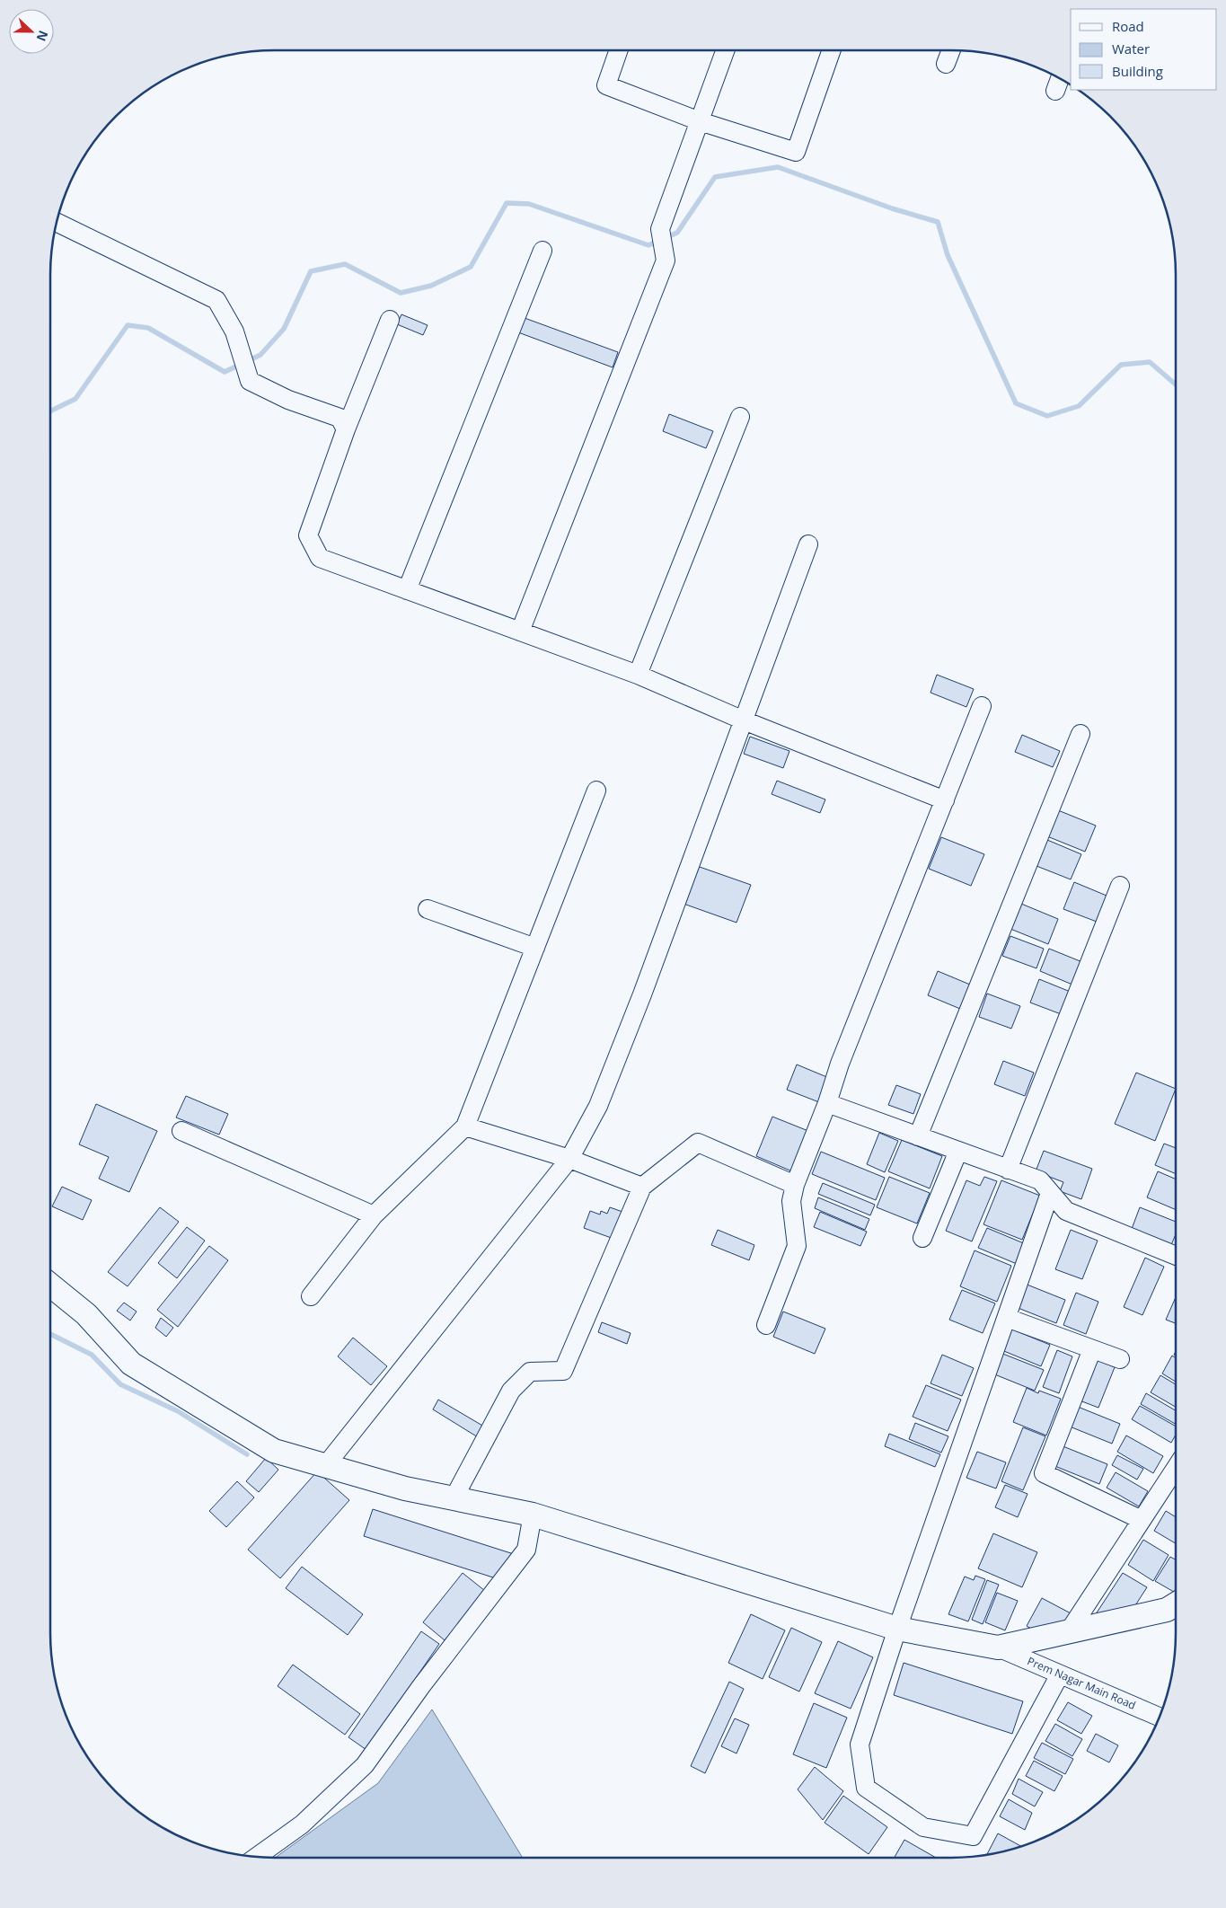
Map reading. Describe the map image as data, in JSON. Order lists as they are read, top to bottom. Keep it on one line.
{"streets":{"street":["Prem Nagar Main Road"]},"legend":["Road","Water","Building"],"north":"right"}
